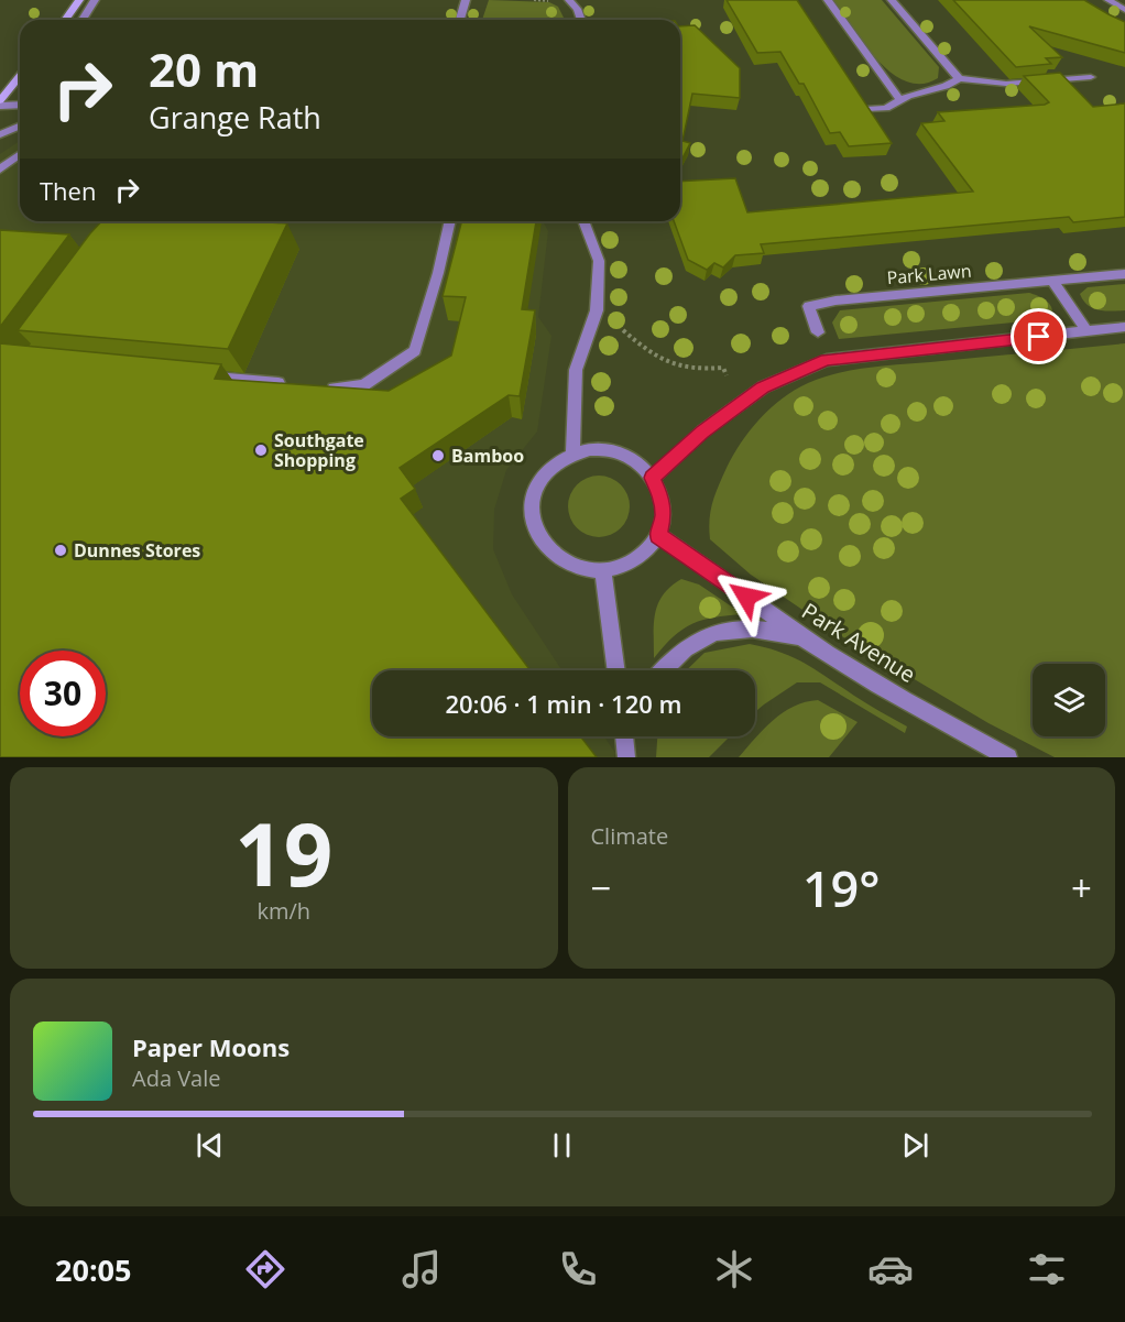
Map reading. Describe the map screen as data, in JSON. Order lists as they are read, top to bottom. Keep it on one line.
{"streets":{"street":["Park Lawn","Park Avenue"]},"places":["Southgate Shopping","Bamboo","Dunnes Stores"],"page":{"turn":["20 m","Grange Rath"],"then":"Then","limit":"30","trip":"20:06 · 1 min · 120 m","tile":[["19","km/h"],"Climate"],"heat":["−","19°","+"],"song":["Paper Moons","Ada Vale"],"tabs":"20:05"}}
